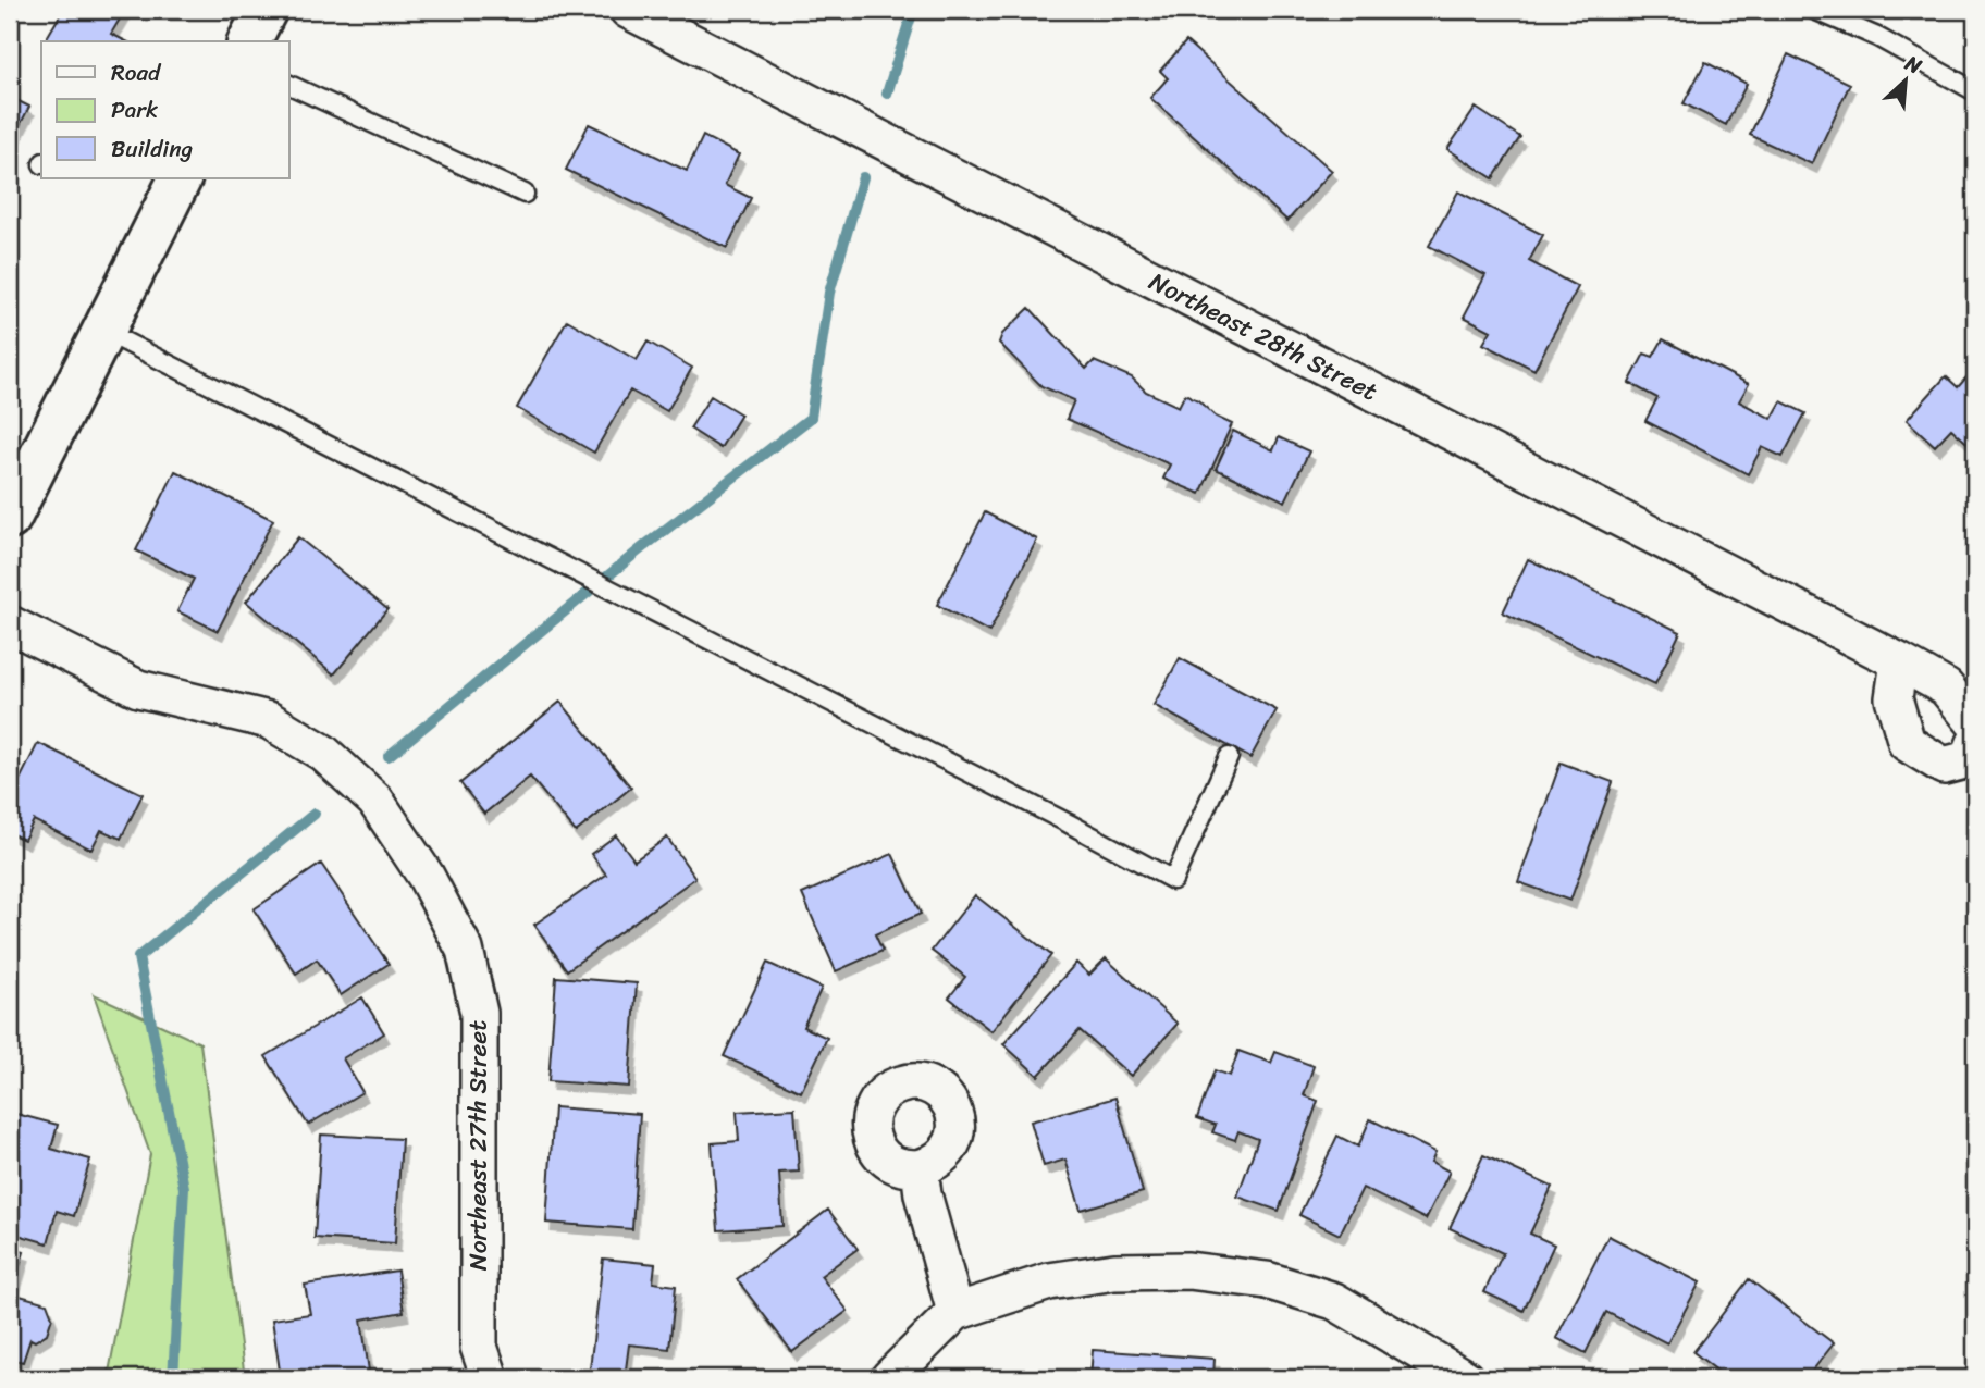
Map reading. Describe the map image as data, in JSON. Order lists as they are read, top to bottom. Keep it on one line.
{"streets":{"street":["Northeast 28th Street","Northeast 27th Street"]},"legend":["Road","Park","Building"],"north":"top right"}
